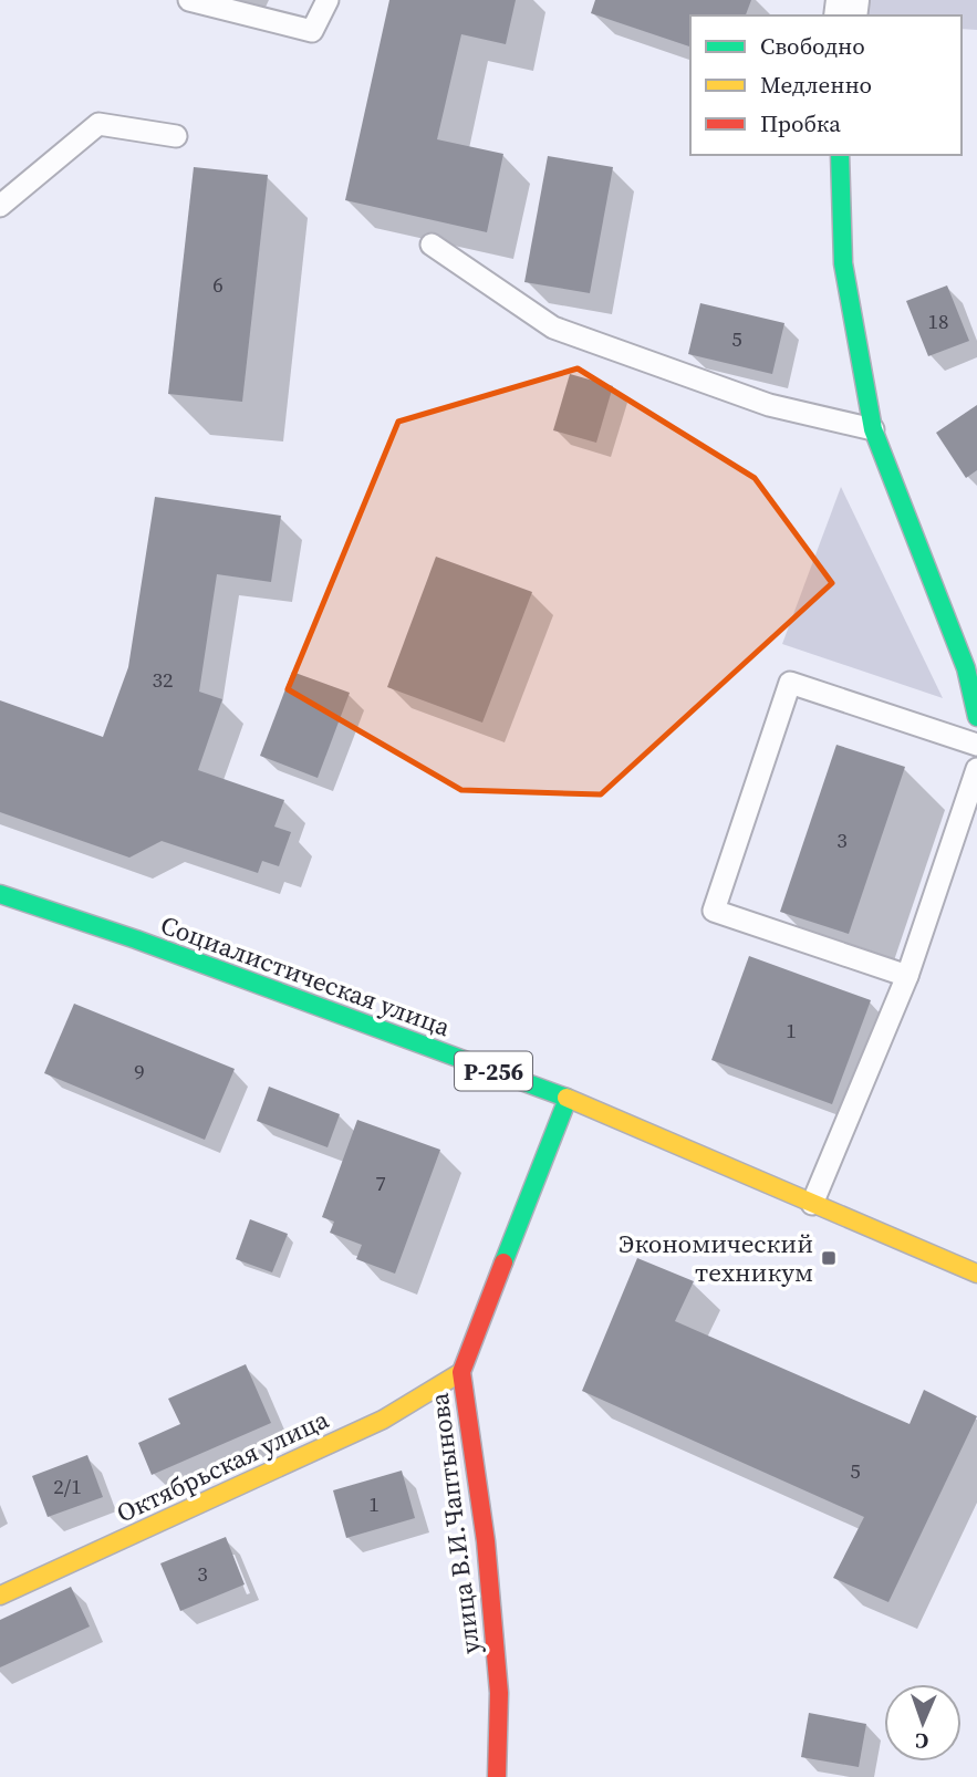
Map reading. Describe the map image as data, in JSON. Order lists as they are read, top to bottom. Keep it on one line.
{"streets":{"street":["Социалистическая улица","Р-256","Октябрьская улица","улица В.И.Чаптынова"]},"crossings":[["Социалистическая улица","улица В.И.Чаптынова"],["Октябрьская улица","улица В.И.Чаптынова"]],"places":{"transit":["Экономический техникум"]},"house_numbers":["6","18","5","32","3","1","9","7","5","2/1","1","3"],"legend":["Свободно","Медленно","Пробка"],"north":"bottom"}
